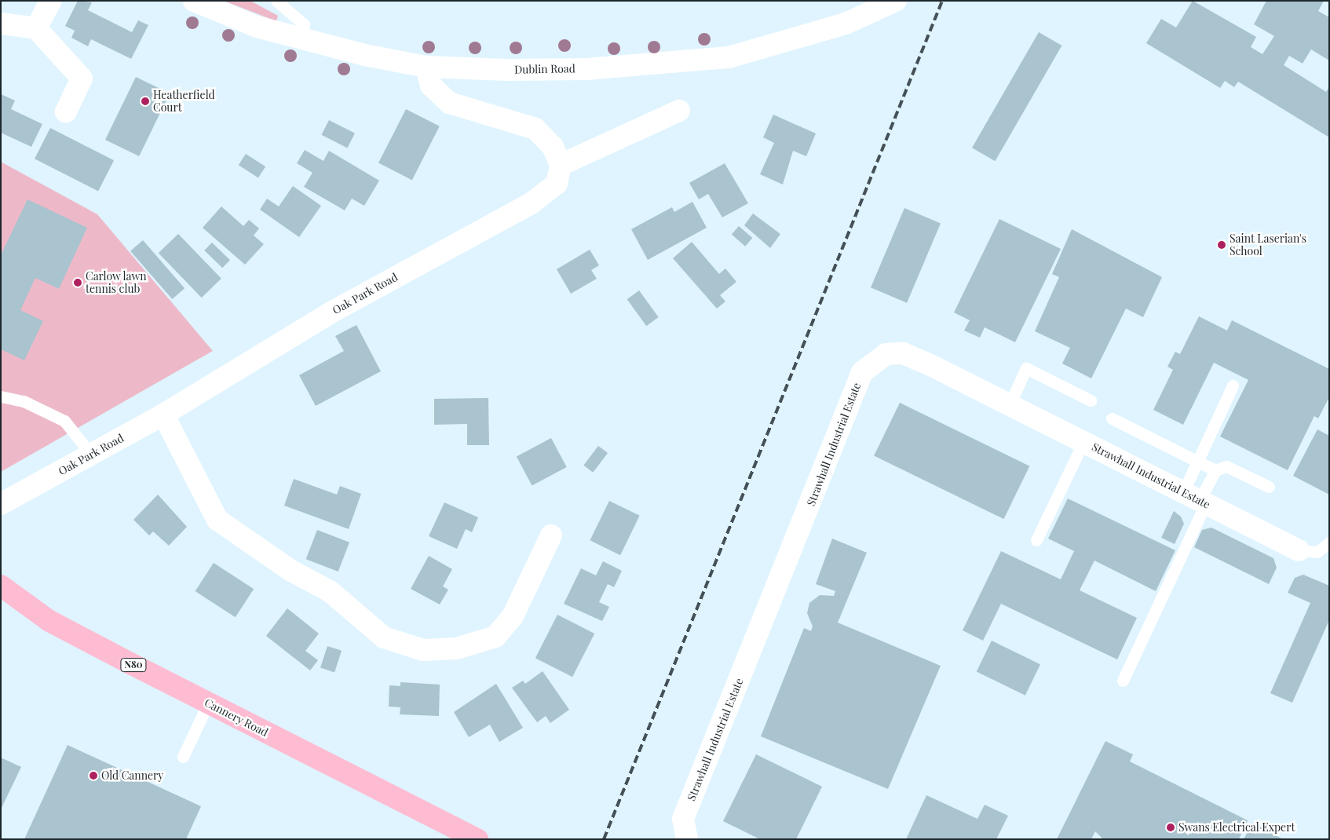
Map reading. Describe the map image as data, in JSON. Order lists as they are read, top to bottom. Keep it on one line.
{"streets":{"main road":["N80","Cannery Road"],"street":["Dublin Road","Oak Park Road","Strawhall Industrial Estate"]},"places":["Heatherfield Court","Saint Laserian's School","Carlow lawn tennis club","Old Cannery","Swans Electrical Expert"]}
